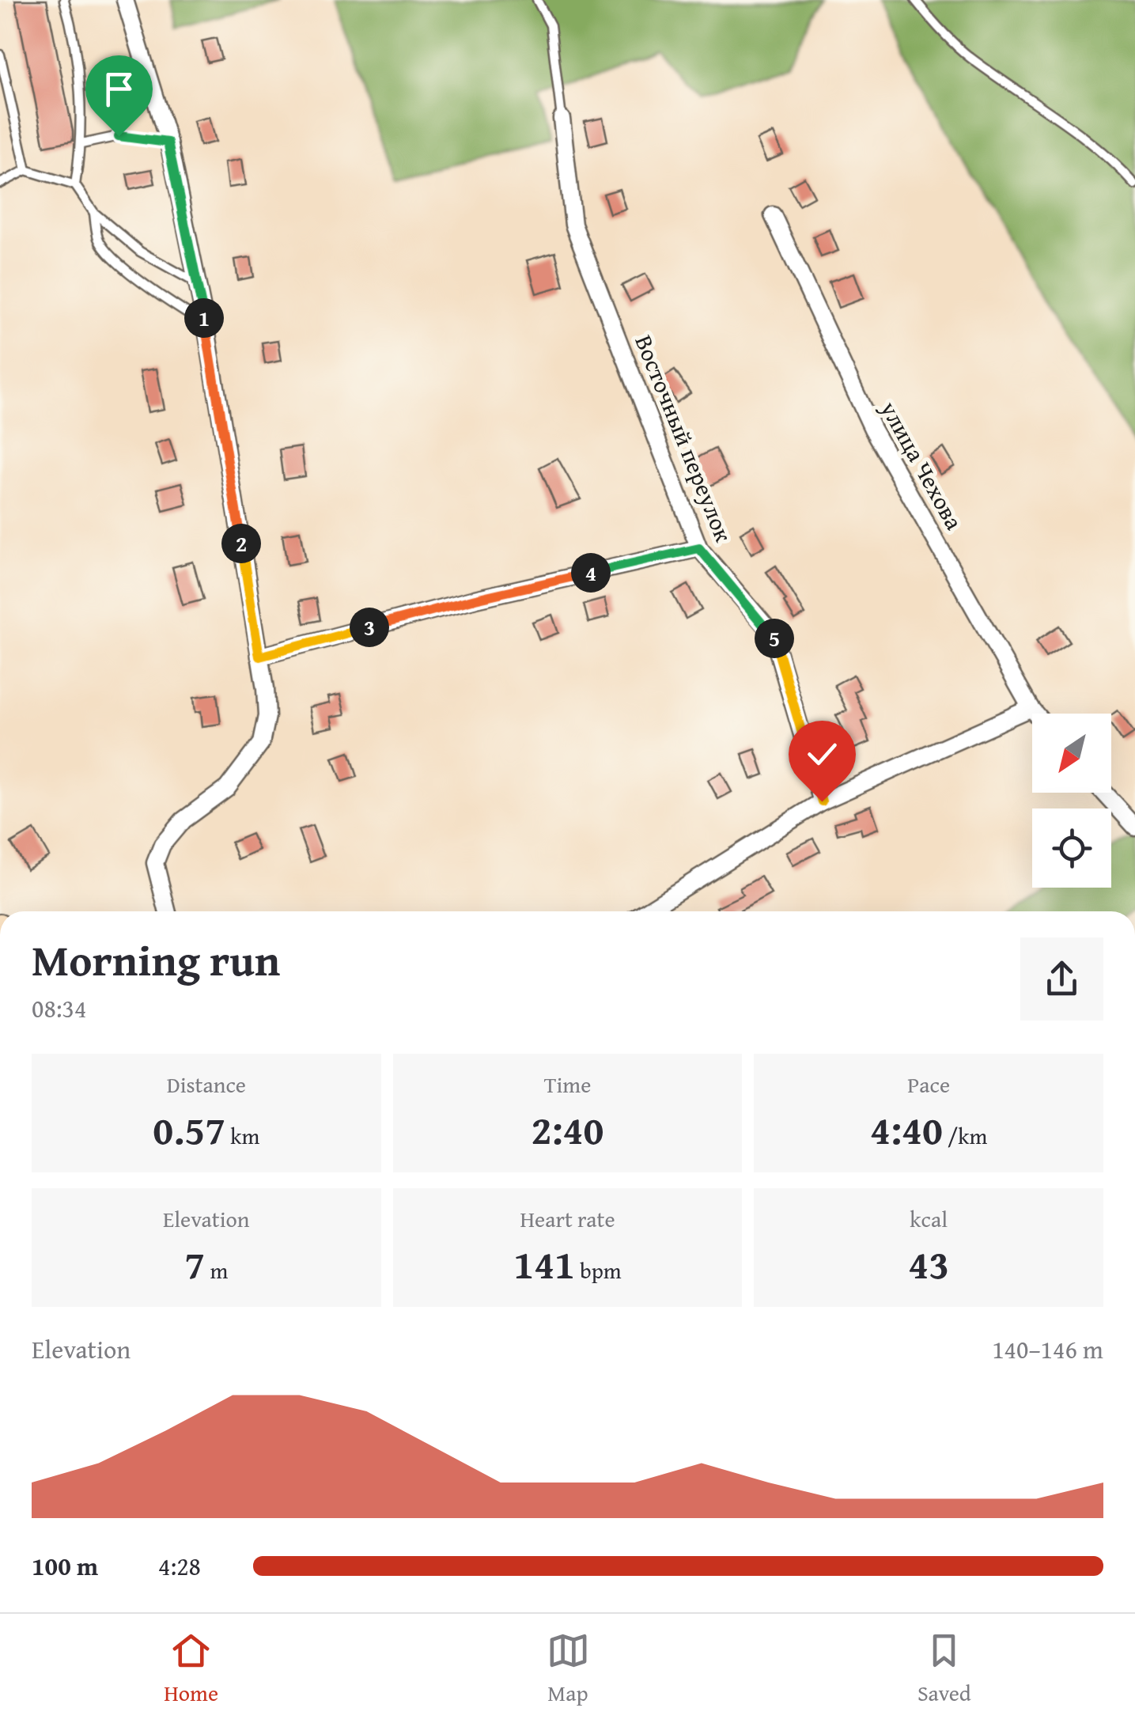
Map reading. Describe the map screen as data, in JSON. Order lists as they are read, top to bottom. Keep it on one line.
{"streets":{"street":["Восточный переулок","улица Чехова"]},"north":"bottom left","page":{"pins":["1","2","4","3","5"],"heading":["Morning run","08:34"],"stats":[["Distance","0.57 km"],["Time","2:40"],["Pace","4:40 /km"],["Elevation","7 m"],["Heart rate","141 bpm"],["kcal","43"]],"chart":["Elevation","140–146 m"],"list":[{"name":"100 m","note":"4:28"}],"tabs":["Home","Map","Saved"]}}
